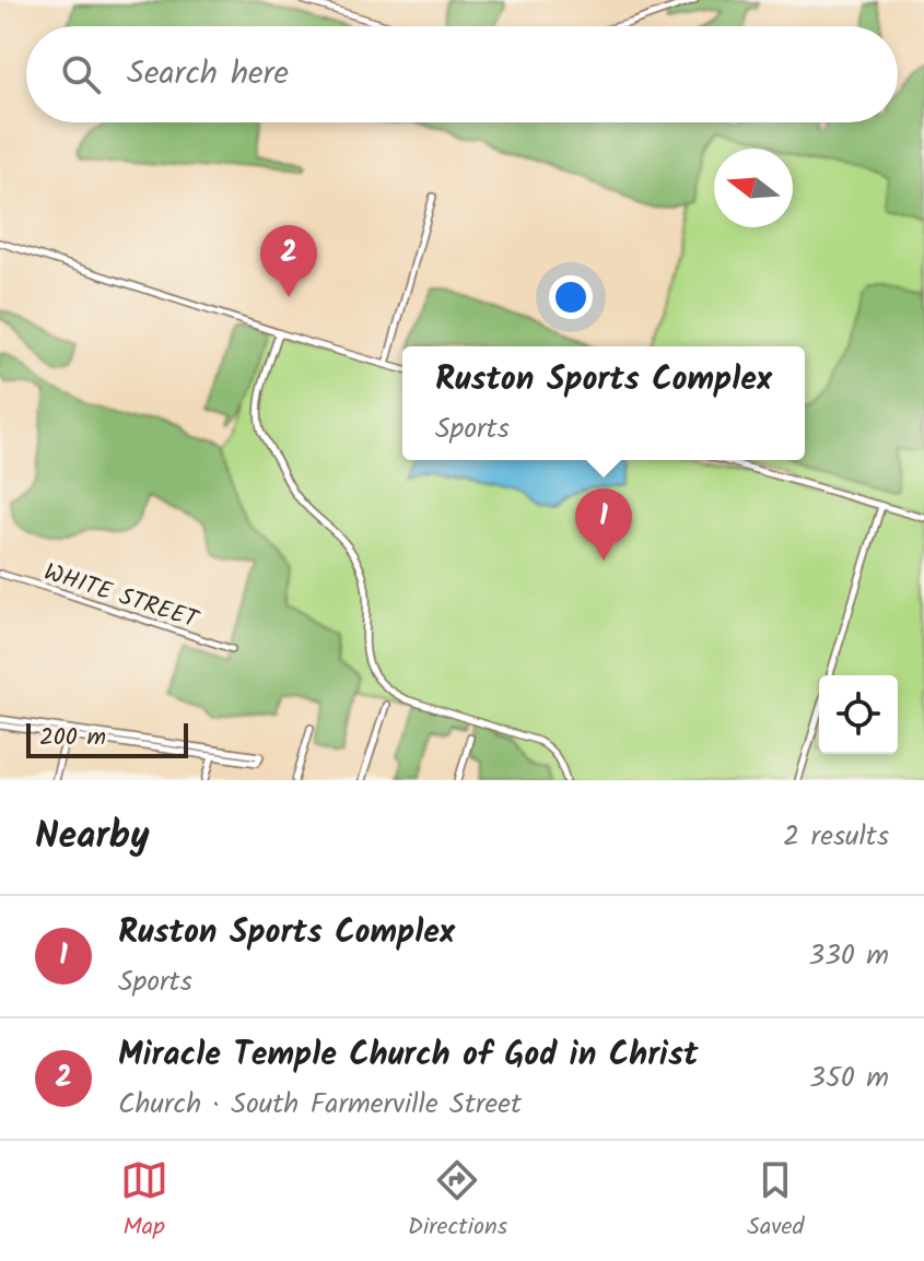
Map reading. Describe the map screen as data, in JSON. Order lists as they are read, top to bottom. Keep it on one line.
{"streets":{"street":["WHITE STREET"]},"scale_bar":"200 m","north":"left","page":{"search":"Search here","pins":["2","1"],"popup":["Ruston Sports Complex","Sports"],"scale":"200 m","heading":["Nearby","2 results"],"list":[{"mark":"1","name":"Ruston Sports Complex","note":"Sports","value":"330 m"},{"mark":"2","name":"Miracle Temple Church of God in Christ","note":"Church · South Farmerville Street","value":"350 m"}],"nav":["Map","Directions","Saved"]}}
